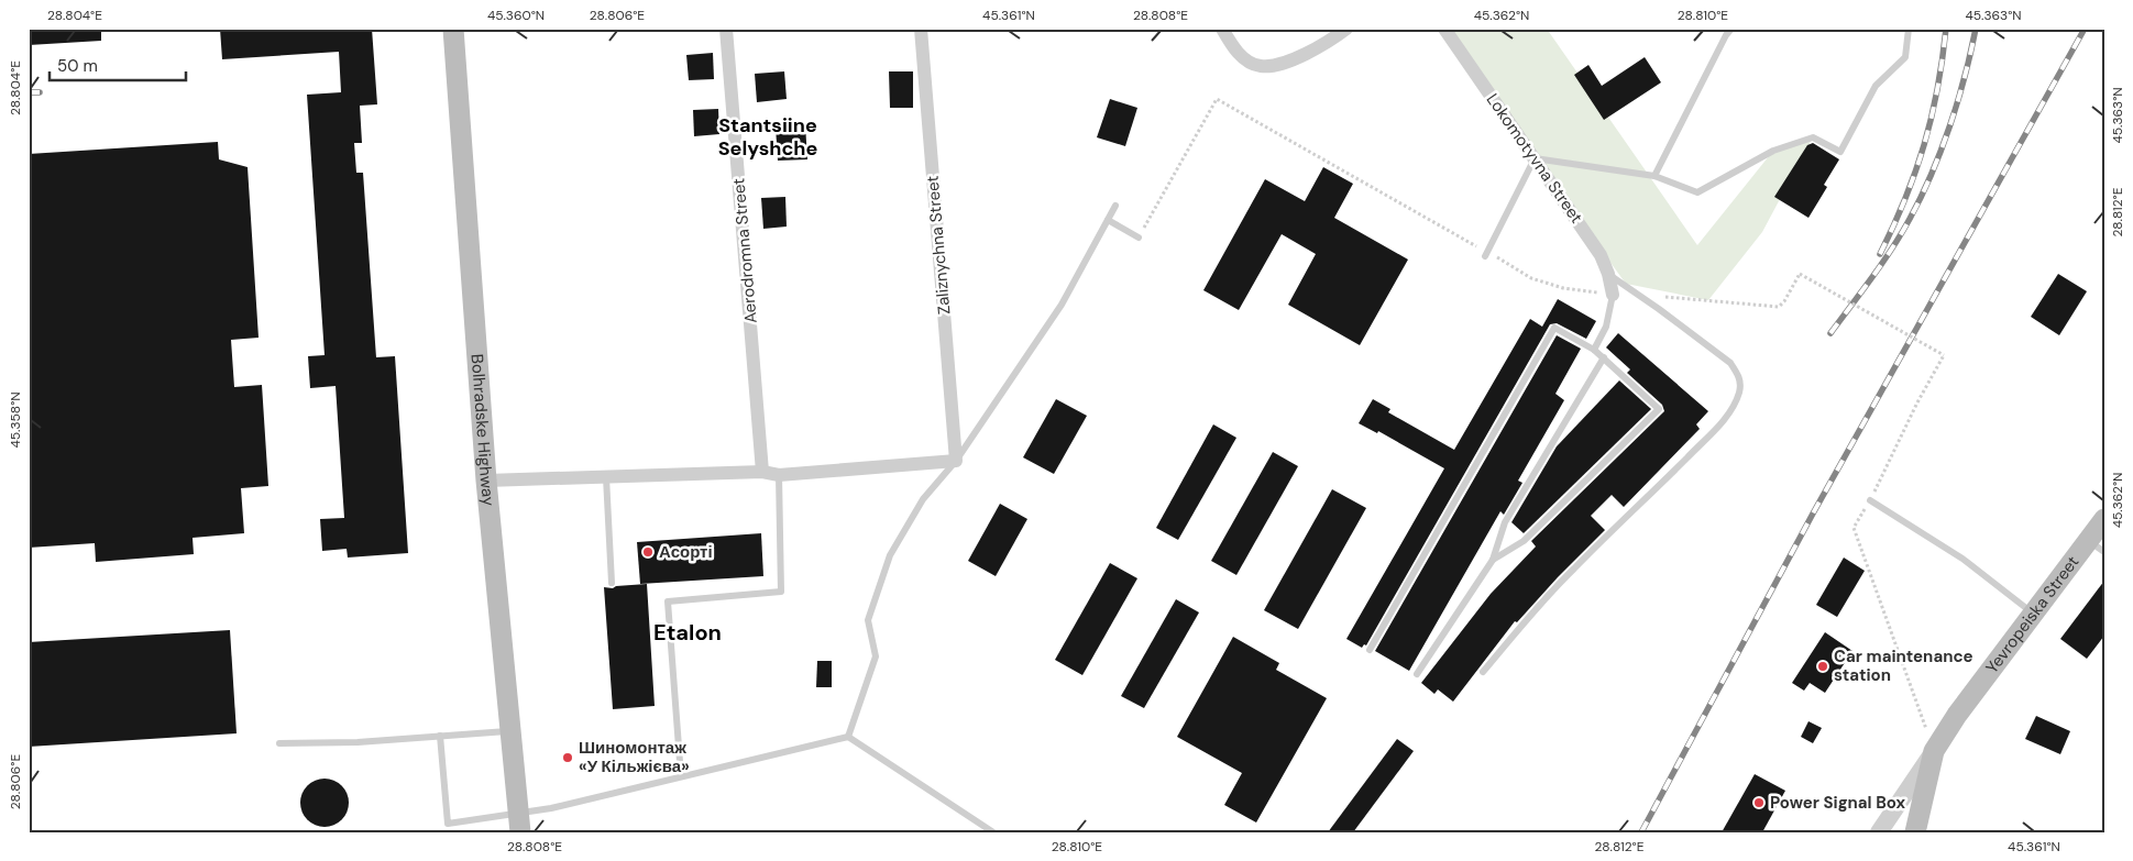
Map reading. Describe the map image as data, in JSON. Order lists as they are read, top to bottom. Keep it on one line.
{"streets":{"main road":["Bolhradske Highway","Yevropeiska Street"],"street":["Lokomotyvna Street","Zaliznychna Street","Aerodromna Street"]},"districts":["Stantsiine Selyshche","Etalon"],"places":["Асорті","Car maintenance station","Шиномонтаж «У Кільжієва»","Power Signal Box"],"scale_bar":"50 m","coordinates":["28.804°E","45.360°N","28.806°E","45.361°N","28.808°E","45.362°N","28.810°E","45.363°N","28.812°E","45.358°N"]}
